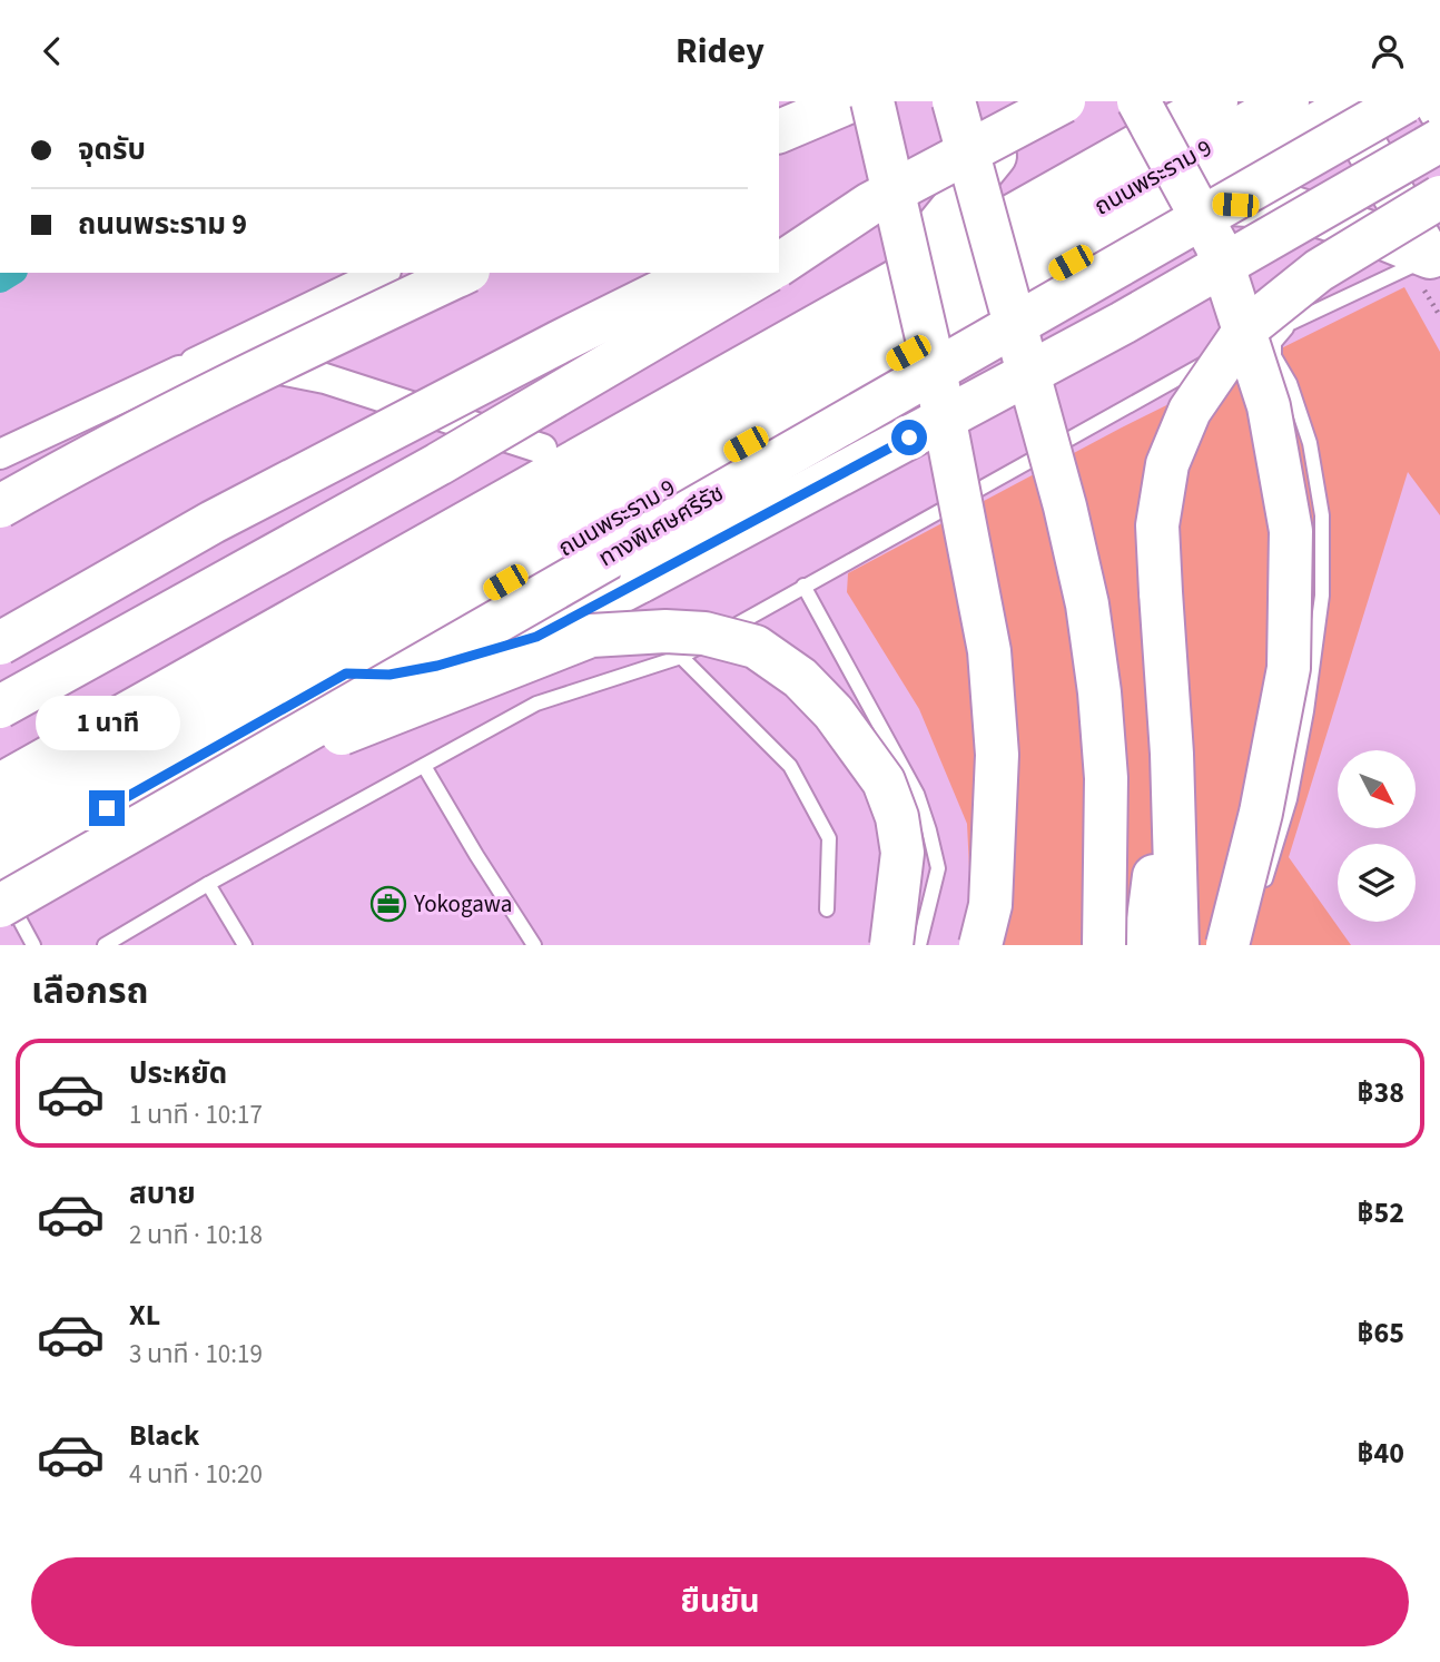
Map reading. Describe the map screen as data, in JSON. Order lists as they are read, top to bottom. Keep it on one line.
{"streets":{"main road":["ถนนพระราม 9","ทางพิเศษศรีรัช"]},"places":{"office":["Yokogawa"]},"north":"bottom right","page":{"header":"Ridey","banner":["จุดรับ","ถนนพระราม 9"],"bubble":"1 นาที","heading":"เลือกรถ","list":[{"name":"ประหยัด","note":"1 นาที · 10:17","value":"฿38"},{"name":"สบาย","note":"2 นาที · 10:18","value":"฿52"},{"name":"XL","note":"3 นาที · 10:19","value":"฿65"},{"name":"Black","note":"4 นาที · 10:20","value":"฿40"}],"buttons":"ยืนยัน"}}
